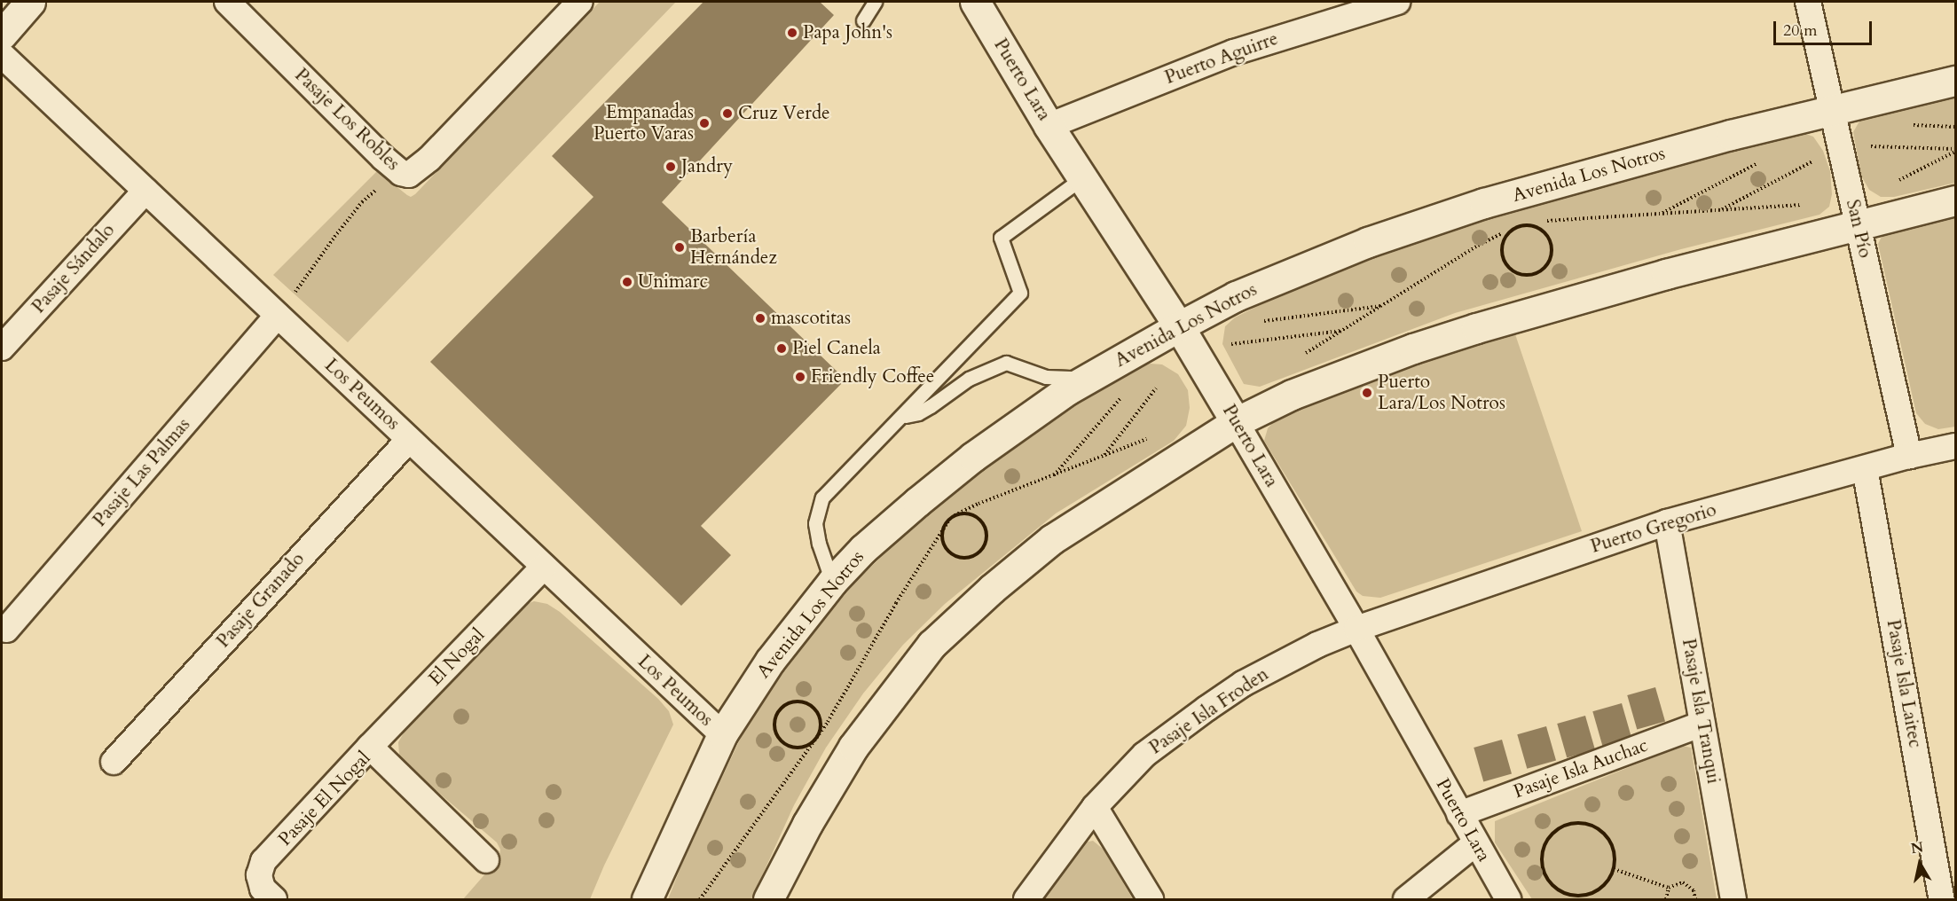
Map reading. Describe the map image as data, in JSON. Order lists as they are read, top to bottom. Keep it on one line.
{"streets":{"main road":["Puerto Lara","Avenida Los Notros"],"street":["Puerto Aguirre","Pasaje Los Robles","San Pío","Pasaje Sándalo","Los Peumos","Pasaje Las Palmas","Puerto Gregorio","Pasaje Granado","El Nogal","Pasaje Isla Laitec","Pasaje Isla Froden","Pasaje Isla Tranqui","Pasaje Isla Auchac","Pasaje El Nogal"]},"crossings":[["Puerto Aguirre","Puerto Lara"],["Puerto Lara","Avenida Los Notros"],["Puerto Lara","Puerto Gregorio"],["Puerto Lara","Pasaje Isla Froden"],["Puerto Lara","Pasaje Isla Auchac"],["Avenida Los Notros","San Pío"],["Avenida Los Notros","Los Peumos"],["San Pío","Puerto Gregorio"],["Pasaje Sándalo","Los Peumos"],["Los Peumos","Pasaje Las Palmas"],["Los Peumos","Pasaje Granado"],["Los Peumos","El Nogal"],["Puerto Gregorio","Pasaje Isla Laitec"],["Puerto Gregorio","Pasaje Isla Froden"],["Puerto Gregorio","Pasaje Isla Tranqui"],["El Nogal","Pasaje El Nogal"],["Pasaje Isla Tranqui","Pasaje Isla Auchac"]],"places":["Papa John's","Cruz Verde","Empanadas Puerto Varas","Jandry","Barbería Hernández","Unimarc","mascotitas","Piel Canela","Friendly Coffee","Puerto Lara/Los Notros"],"scale_bar":"20 m","north":"top"}
